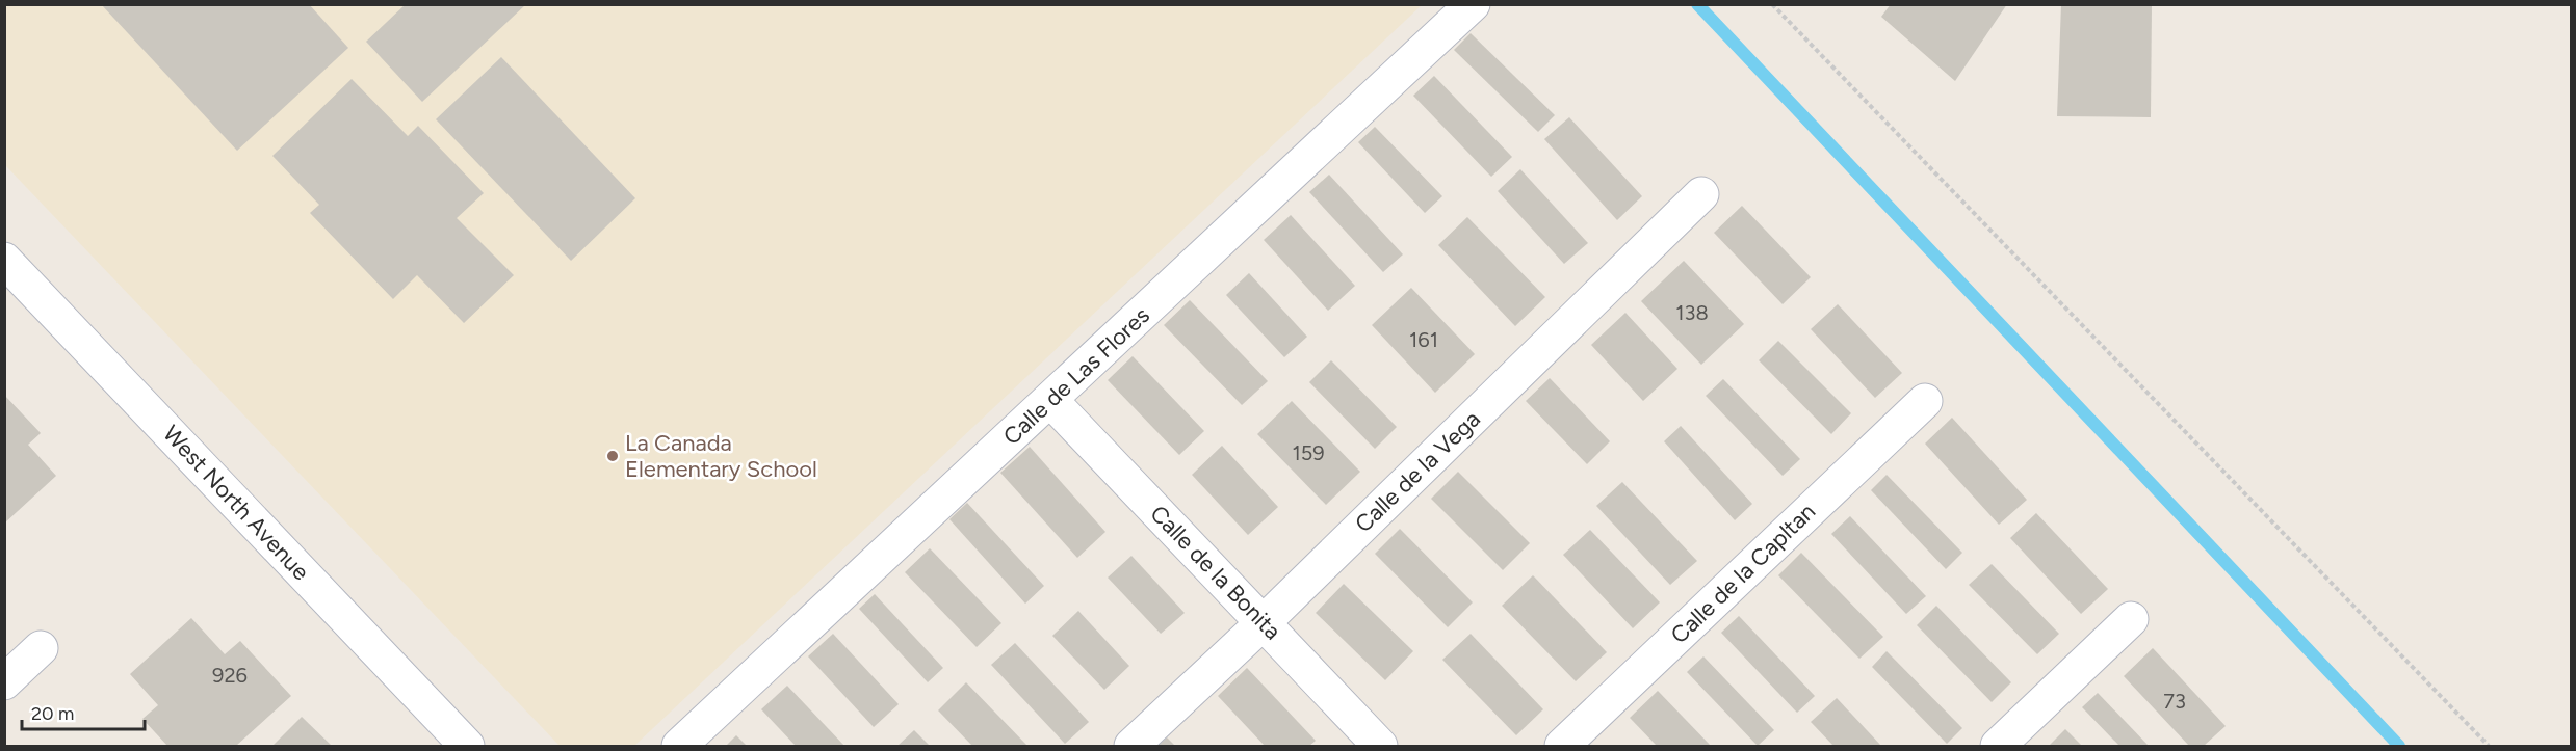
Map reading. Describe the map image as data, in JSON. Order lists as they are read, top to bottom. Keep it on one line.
{"streets":{"street":["Calle de Las Flores","Calle de la Vega","West North Avenue","Calle de la Bonita","Calle de la Capltan"]},"crossings":[["Calle de Las Flores","Calle de la Bonita"],["Calle de la Vega","Calle de la Bonita"]],"places":["La Canada Elementary School"],"house_numbers":["138","161","159","926","73"],"scale_bar":"20 m"}
